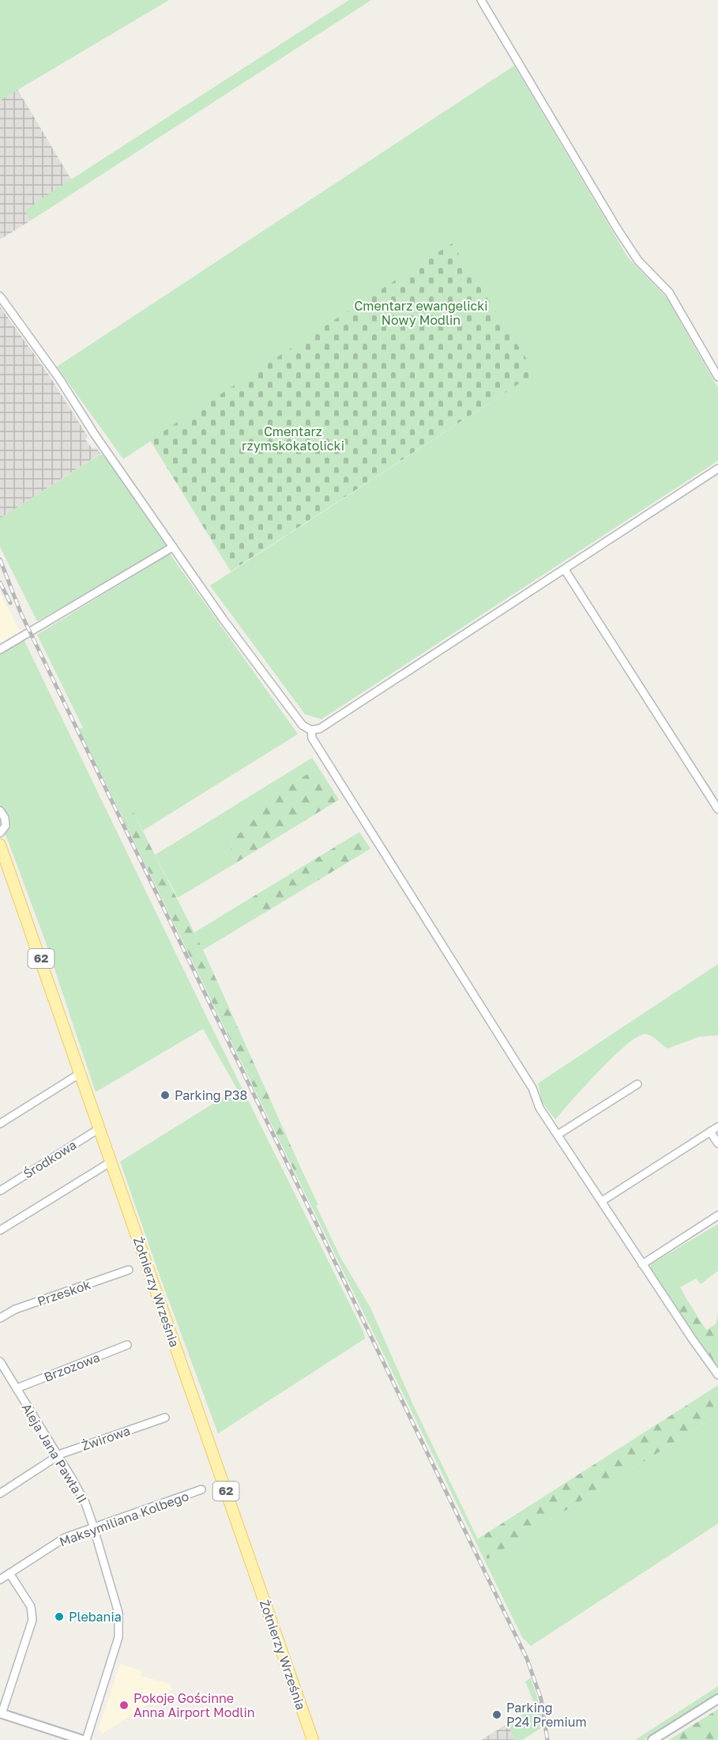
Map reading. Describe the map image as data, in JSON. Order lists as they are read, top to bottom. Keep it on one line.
{"streets":{"main road":["62","Żołnierzy Września"],"street":["Środkowa","Przeskok","Brzozowa","Żwirowa","Aleja Jana Pawła II","Maksymiliana Kolbego"]},"crossings":[["Środkowa","Żołnierzy Września"],["Brzozowa","Aleja Jana Pawła II"],["Żwirowa","Aleja Jana Pawła II"],["Aleja Jana Pawła II","Maksymiliana Kolbego"]],"parks":["Cmentarz ewangelicki Nowy Modlin","Cmentarz rzymskokatolicki"],"places":["Parking P38","Plebania","Pokoje Gościnne Anna Airport Modlin","Parking P24 Premium"]}
